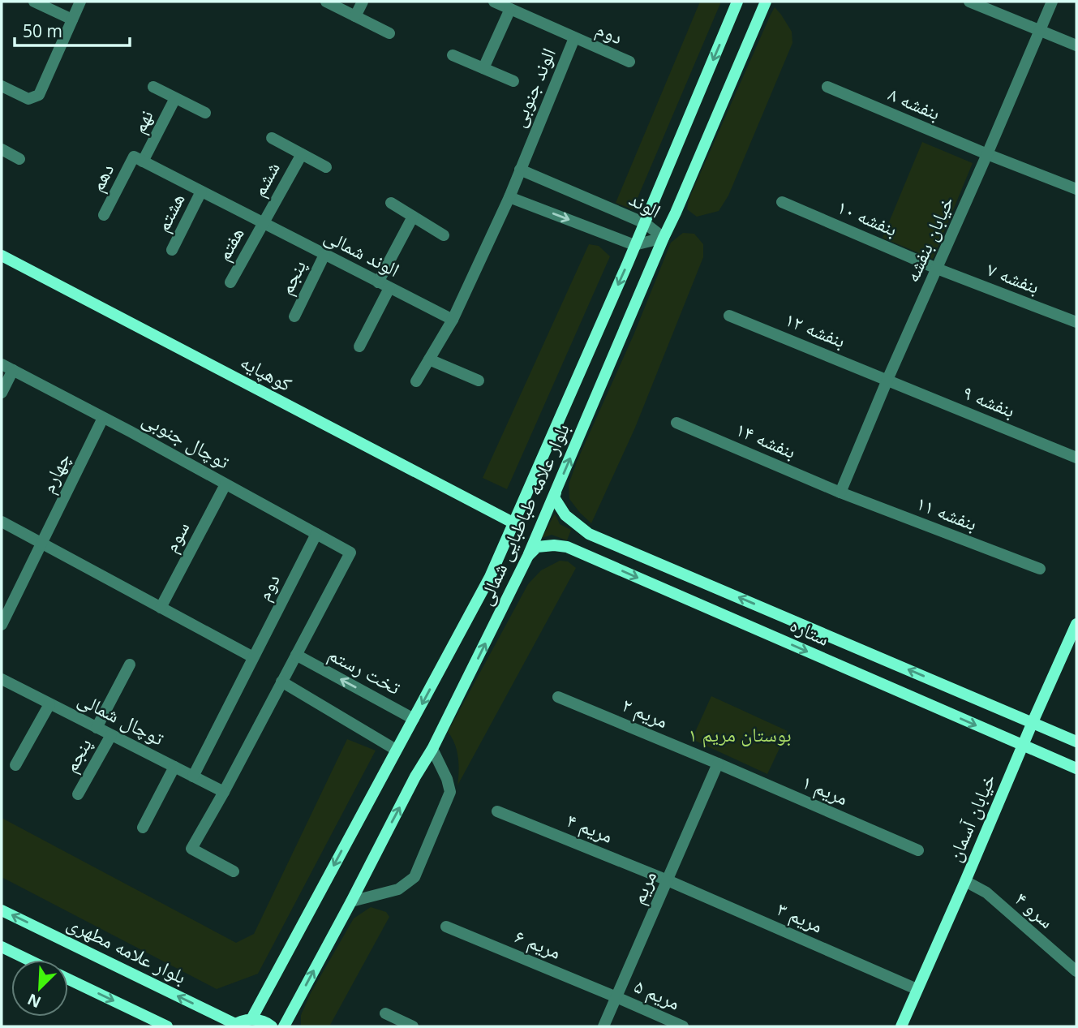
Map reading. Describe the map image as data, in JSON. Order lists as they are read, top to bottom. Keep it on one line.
{"streets":{"main road":["کوهپایه","بلوار علامه طباطبایی شمالی","ستاره","خیابان آسمان","بلوار علامه مطهری"],"street":["دوم","الوند جنوبی","بنفشه ۸","نهم","دهم","ششم","الوند","هشتم","بنفشه ۱۰","خیابان بنفشه","هفتم","الوند شمالی","پنجم","بنفشه ۷","بنفشه ۱۲","بنفشه ۹","توچال جنوبی","بنفشه ۱۴","چهارم","بنفشه ۱۱","سوم","تخت رستم","مریم ۲","توچال شمالی","مریم ۱","مریم ۴","مریم","سرو ۴","مریم ۳","مریم ۶","مریم ۵"]},"crossings":[["دوم","الوند جنوبی"],["دوم","توچال جنوبی"],["الوند جنوبی","الوند"],["بنفشه ۸","خیابان بنفشه"],["نهم","دهم"],["نهم","الوند شمالی"],["دهم","الوند شمالی"],["ششم","هفتم"],["ششم","الوند شمالی"],["الوند","بلوار علامه طباطبایی شمالی"],["هشتم","الوند شمالی"],["بنفشه ۱۰","خیابان بنفشه"],["بنفشه ۱۰","بنفشه ۷"],["خیابان بنفشه","بنفشه ۷"],["خیابان بنفشه","بنفشه ۱۲"],["خیابان بنفشه","بنفشه ۹"],["خیابان بنفشه","بنفشه ۱۴"],["خیابان بنفشه","بنفشه ۱۱"],["هفتم","الوند شمالی"],["الوند شمالی","پنجم"],["پنجم","توچال شمالی"],["بنفشه ۱۲","بنفشه ۹"],["کوهپایه","بلوار علامه طباطبایی شمالی"],["توچال جنوبی","چهارم"],["توچال جنوبی","سوم"],["توچال جنوبی","تخت رستم"],["بنفشه ۱۴","بنفشه ۱۱"],["بلوار علامه طباطبایی شمالی","ستاره"],["بلوار علامه طباطبایی شمالی","تخت رستم"],["ستاره","خیابان آسمان"],["مریم ۲","مریم ۱"],["مریم ۲","مریم"],["مریم ۱","مریم"],["خیابان آسمان","سرو ۴"],["خیابان آسمان","مریم ۳"],["مریم ۴","مریم"],["مریم ۴","مریم ۳"],["مریم","مریم ۳"],["مریم","مریم ۶"],["مریم","مریم ۵"],["مریم ۶","مریم ۵"]],"parks":["بوستان مریم ۱"],"scale_bar":"50 m","north":"bottom left"}
